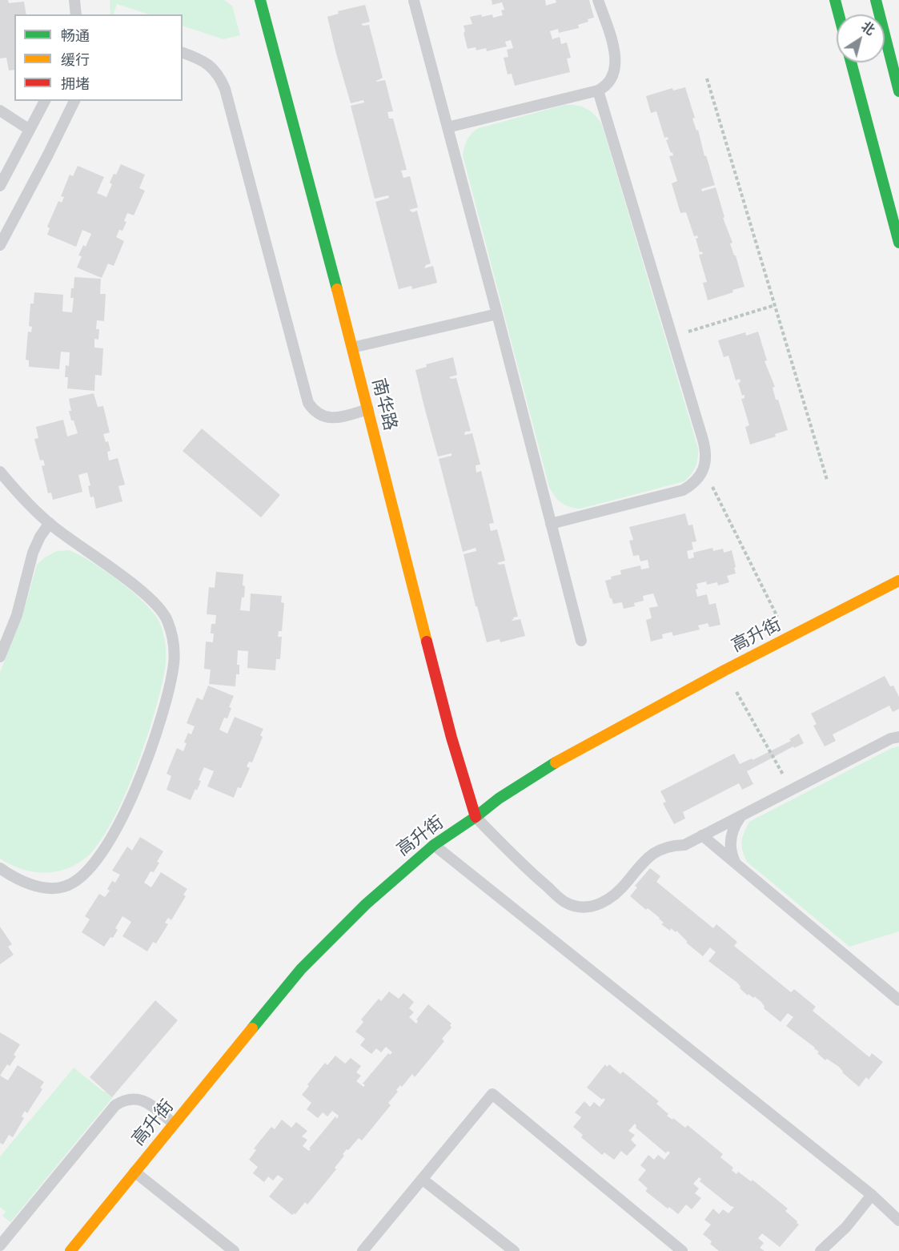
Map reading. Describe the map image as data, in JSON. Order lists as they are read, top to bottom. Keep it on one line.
{"streets":{"street":["南华路","高升街"]},"crossings":[["南华路","高升街"]],"legend":["畅通","缓行","拥堵"],"north":"top right"}
